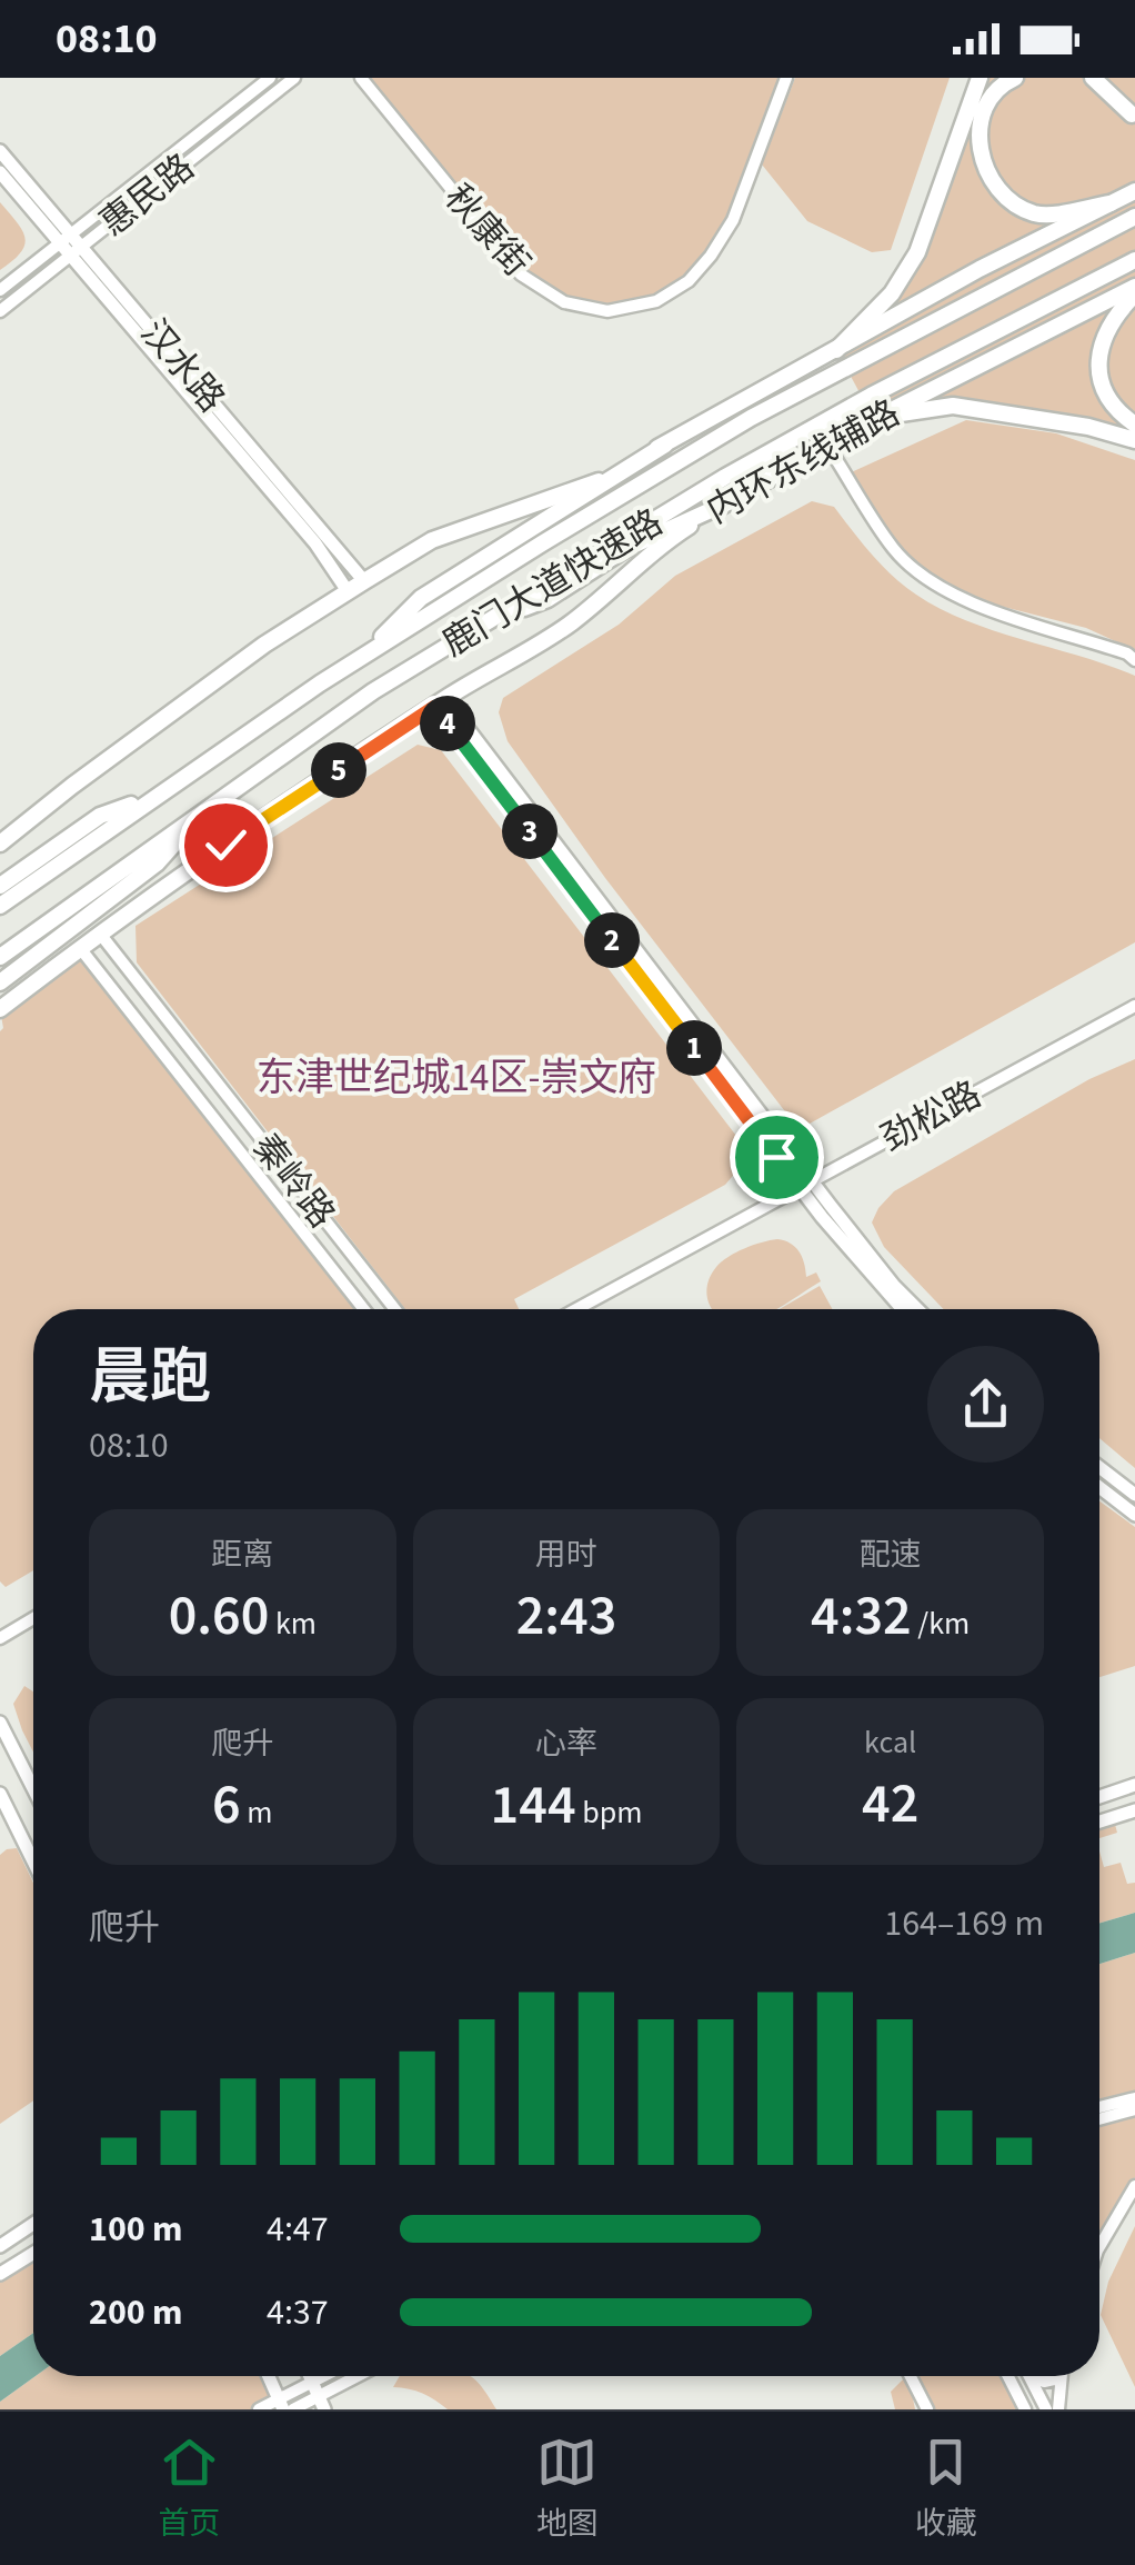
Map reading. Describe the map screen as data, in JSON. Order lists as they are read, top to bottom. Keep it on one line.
{"streets":{"main road":["汉水路","内环东线辅路","鹿门大道快速路"],"street":["惠民路","秋康街","劲松路","秦岭路"]},"crossings":[["惠民路","汉水路"],["内环东线辅路","秦岭路"]],"districts":["东津世纪城14区-崇文府"],"page":{"status":"08:10","pins":["4","5","3","2","1"],"heading":["晨跑","08:10"],"stats":[["距离","0.60 km"],["用时","2:43"],["配速","4:32 /km"],["爬升","6 m"],["心率","144 bpm"],["kcal","42"]],"chart":["爬升","164–169 m"],"list":[{"name":"100 m","note":"4:47"},{"name":"200 m","note":"4:37"}],"tabs":["首页","地图","收藏"]}}
